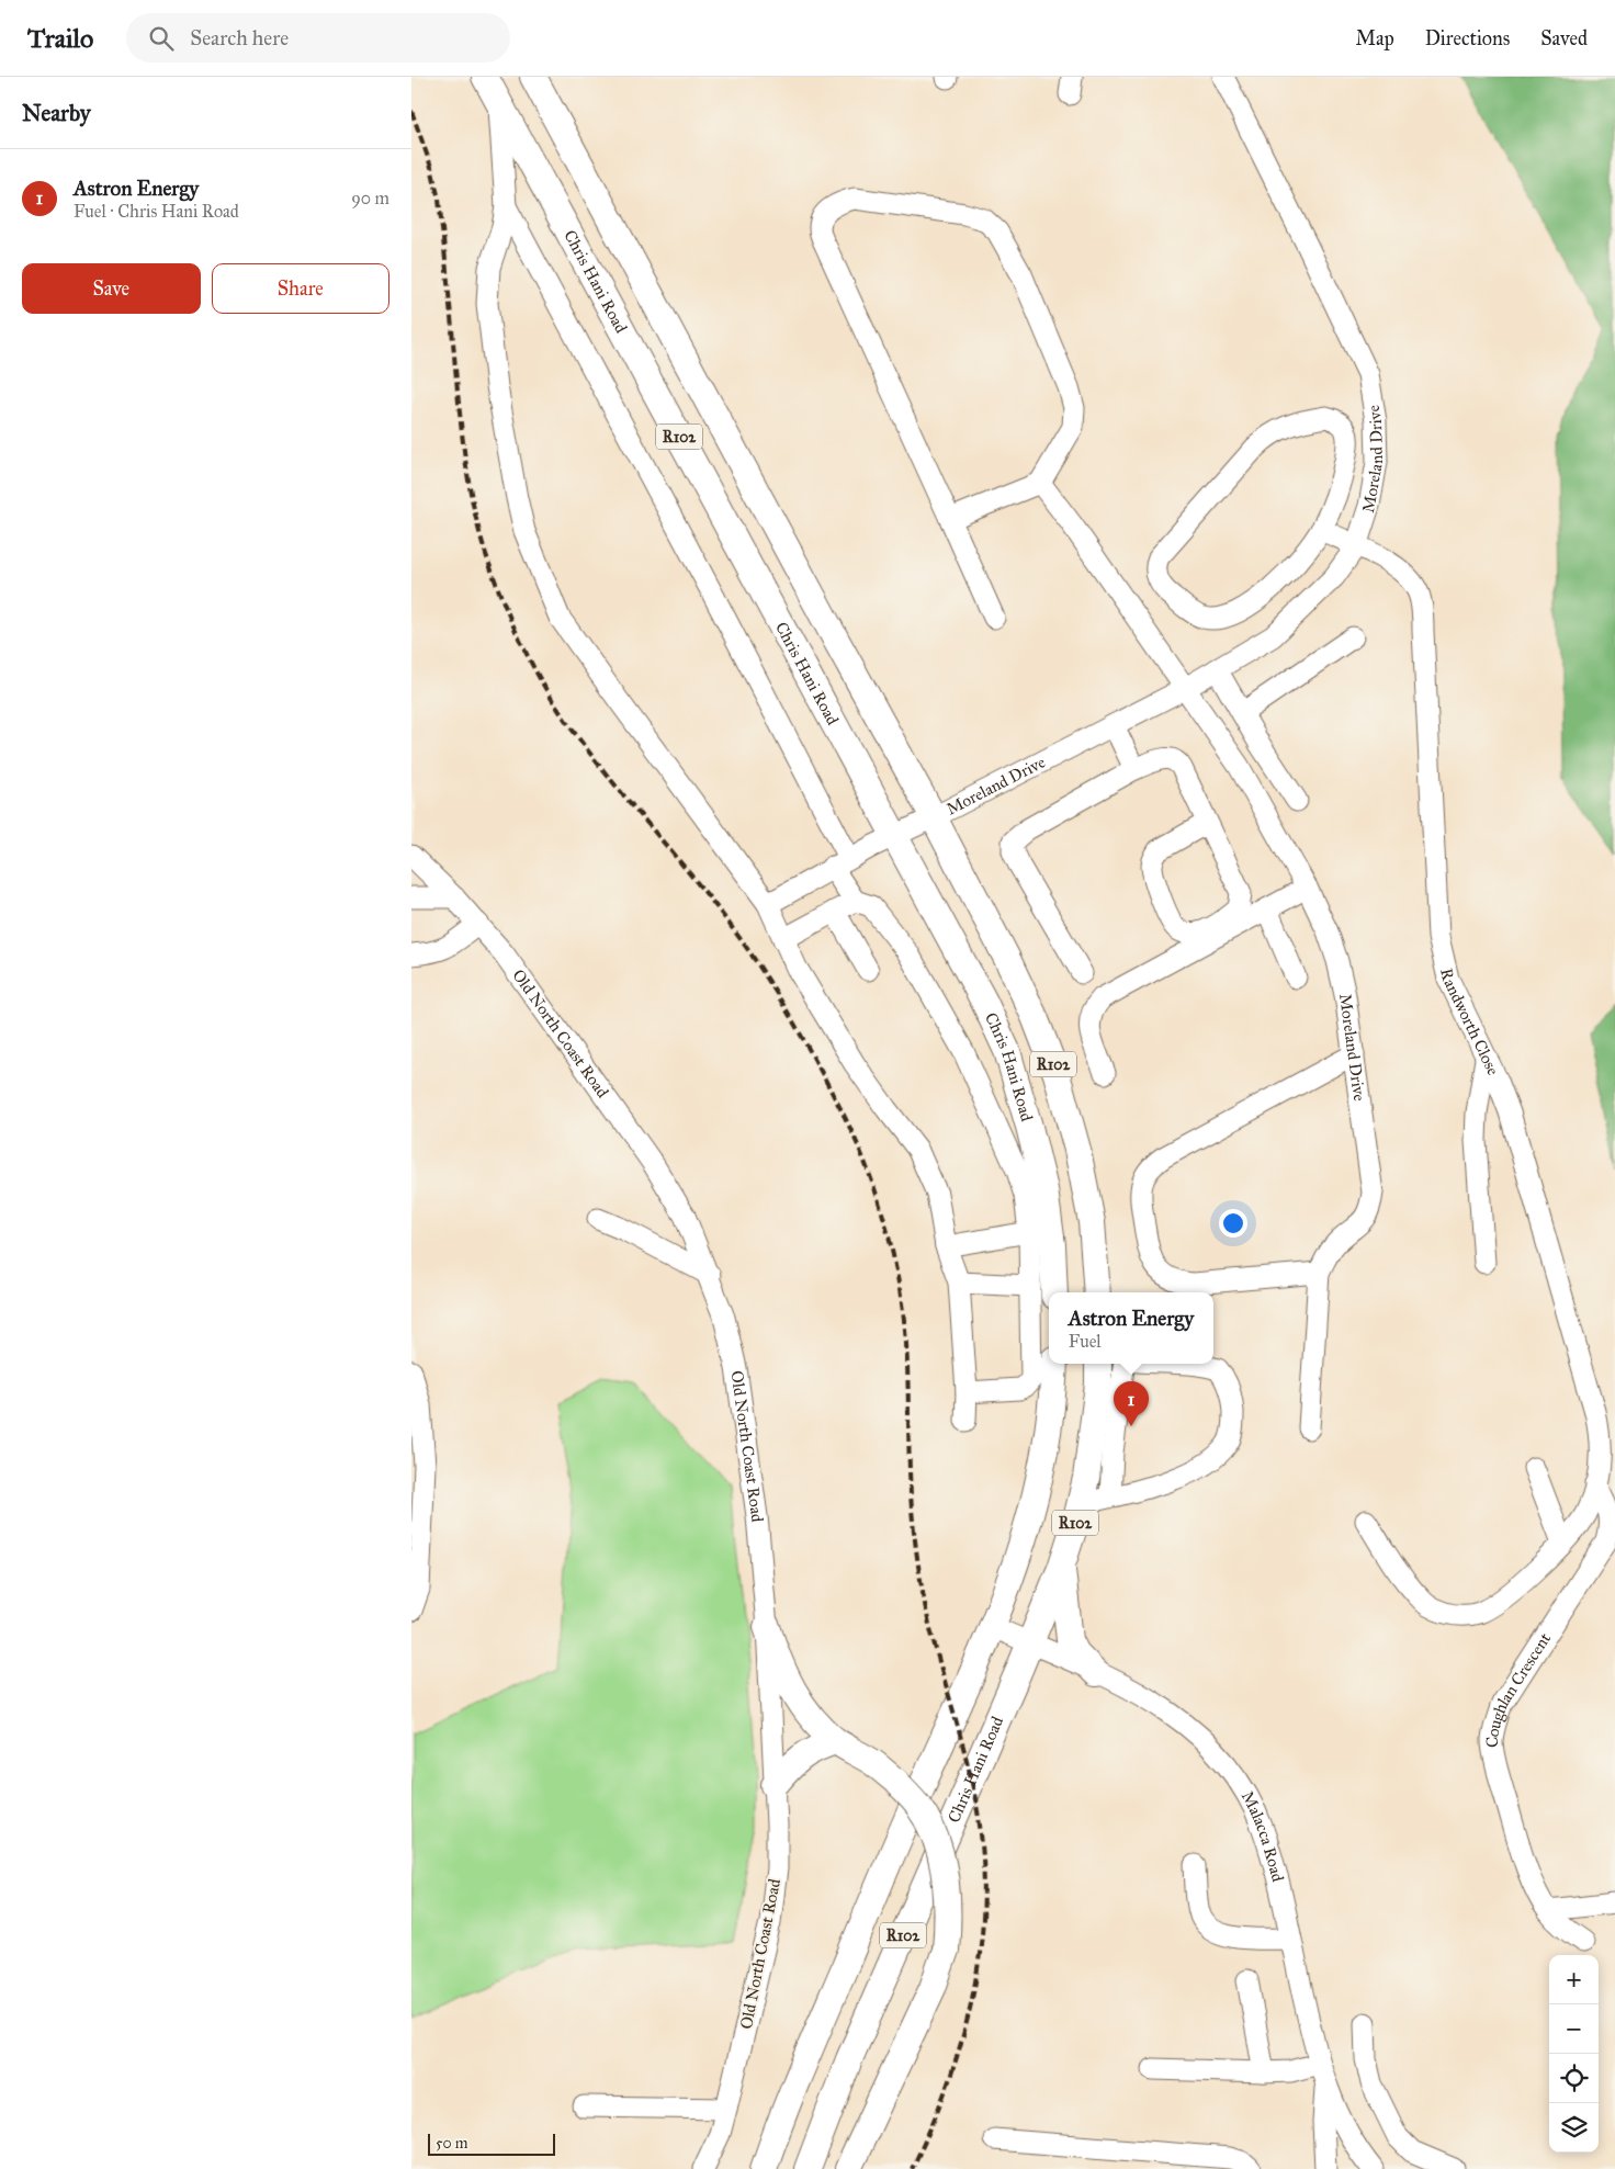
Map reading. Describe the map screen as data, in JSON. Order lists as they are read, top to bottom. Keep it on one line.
{"streets":{"main road":["Chris Hani Road","R102"],"street":["Moreland Drive","Randworth Close","Old North Coast Road","Coughlan Crescent","Malacca Road"]},"crossings":[["Chris Hani Road","Moreland Drive"],["Chris Hani Road","Malacca Road"],["R102","Moreland Drive"],["R102","Malacca Road"],["Moreland Drive","Randworth Close"],["Randworth Close","Coughlan Crescent"]],"scale_bar":"50 m","page":{"header":"Trailo","search":"Search here","nav":["Map","Directions","Saved"],"heading":"Nearby","list":[{"mark":"1","name":"Astron Energy","note":"Fuel · Chris Hani Road","value":"90 m"}],"buttons":["Save","Share"],"popup":["Astron Energy","Fuel"],"pins":"1","map_buttons":["+","−"],"scale":"50 m"}}
